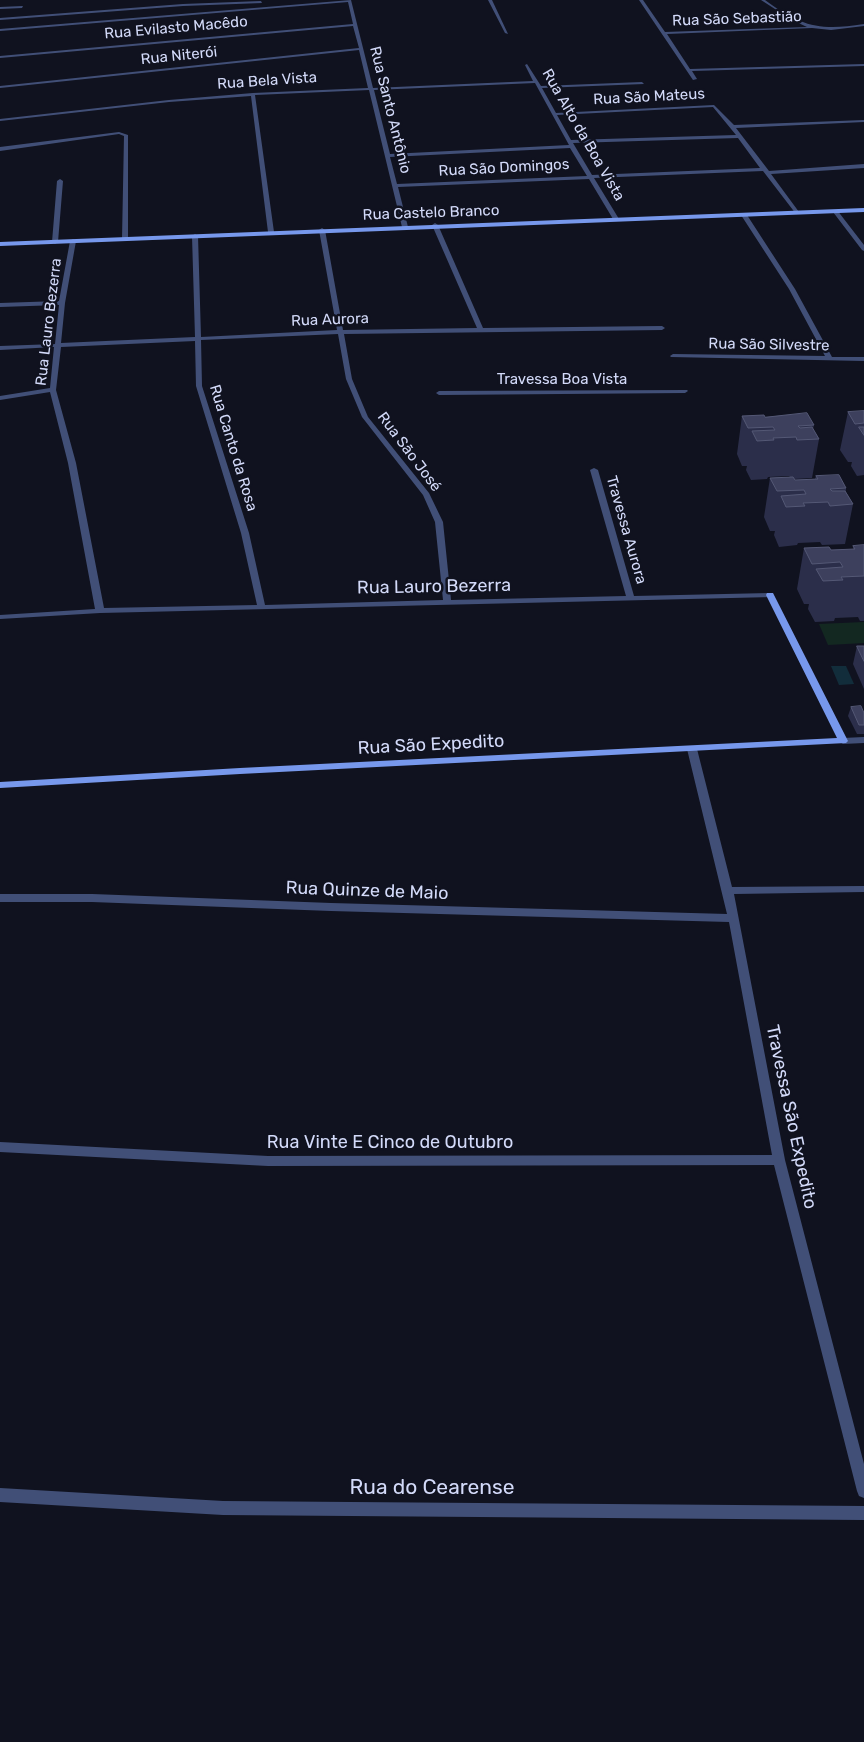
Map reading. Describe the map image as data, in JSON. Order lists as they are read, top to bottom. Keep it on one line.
{"streets":{"street":["Rua São Sebastião","Rua Evilasto Macêdo","Rua Niterói","Rua Bela Vista","Rua São Mateus","Rua Santo Antônio","Rua Alto da Boa Vista","Rua São Domingos","Rua Castelo Branco","Rua Aurora","Rua Lauro Bezerra","Rua São Silvestre","Travessa Boa Vista","Rua Canto da Rosa","Rua São José","Travessa Aurora","Rua São Expedito","Rua Quinze de Maio","Travessa São Expedito","Rua Vinte E Cinco de Outubro","Rua do Cearense"]},"crossings":[["Rua Evilasto Macêdo","Rua Santo Antônio"],["Rua Niterói","Rua Santo Antônio"],["Rua Bela Vista","Rua Santo Antônio"],["Rua Bela Vista","Rua Alto da Boa Vista"],["Rua São Mateus","Rua Alto da Boa Vista"],["Rua Santo Antônio","Rua São Domingos"],["Rua Santo Antônio","Rua Castelo Branco"],["Rua Alto da Boa Vista","Rua São Domingos"],["Rua Alto da Boa Vista","Rua Castelo Branco"],["Rua Castelo Branco","Rua Lauro Bezerra"],["Rua Castelo Branco","Rua Canto da Rosa"],["Rua Castelo Branco","Rua São José"],["Rua Aurora","Rua Lauro Bezerra"],["Rua Aurora","Rua Canto da Rosa"],["Rua Aurora","Rua São José"],["Rua Lauro Bezerra","Rua Canto da Rosa"],["Rua Lauro Bezerra","Rua São José"],["Rua Lauro Bezerra","Travessa Aurora"],["Rua Lauro Bezerra","Rua São Expedito"],["Rua São Expedito","Travessa São Expedito"],["Rua Quinze de Maio","Travessa São Expedito"],["Travessa São Expedito","Rua Vinte E Cinco de Outubro"]]}
